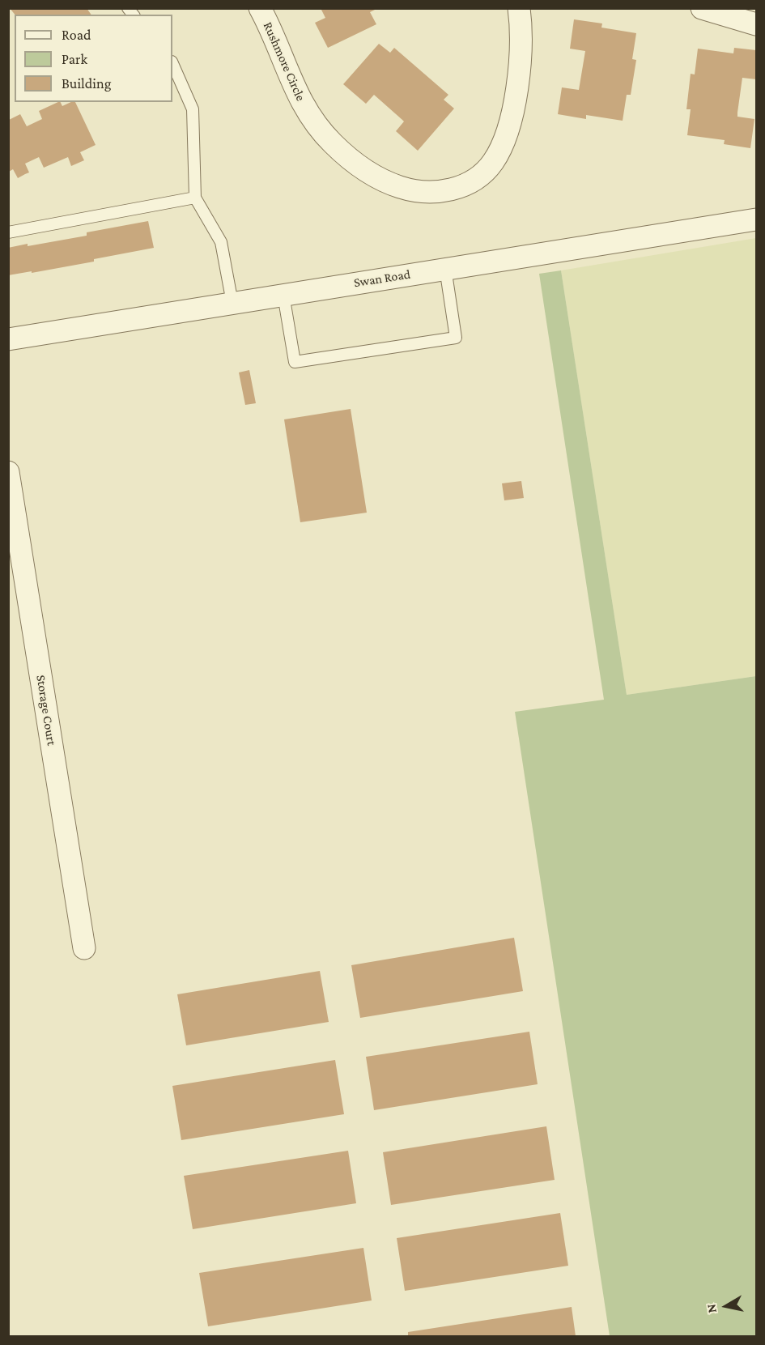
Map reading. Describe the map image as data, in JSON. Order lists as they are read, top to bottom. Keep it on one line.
{"streets":{"street":["Rushmore Circle","Swan Road","Storage Court"]},"legend":["Road","Park","Building"],"north":"left"}
